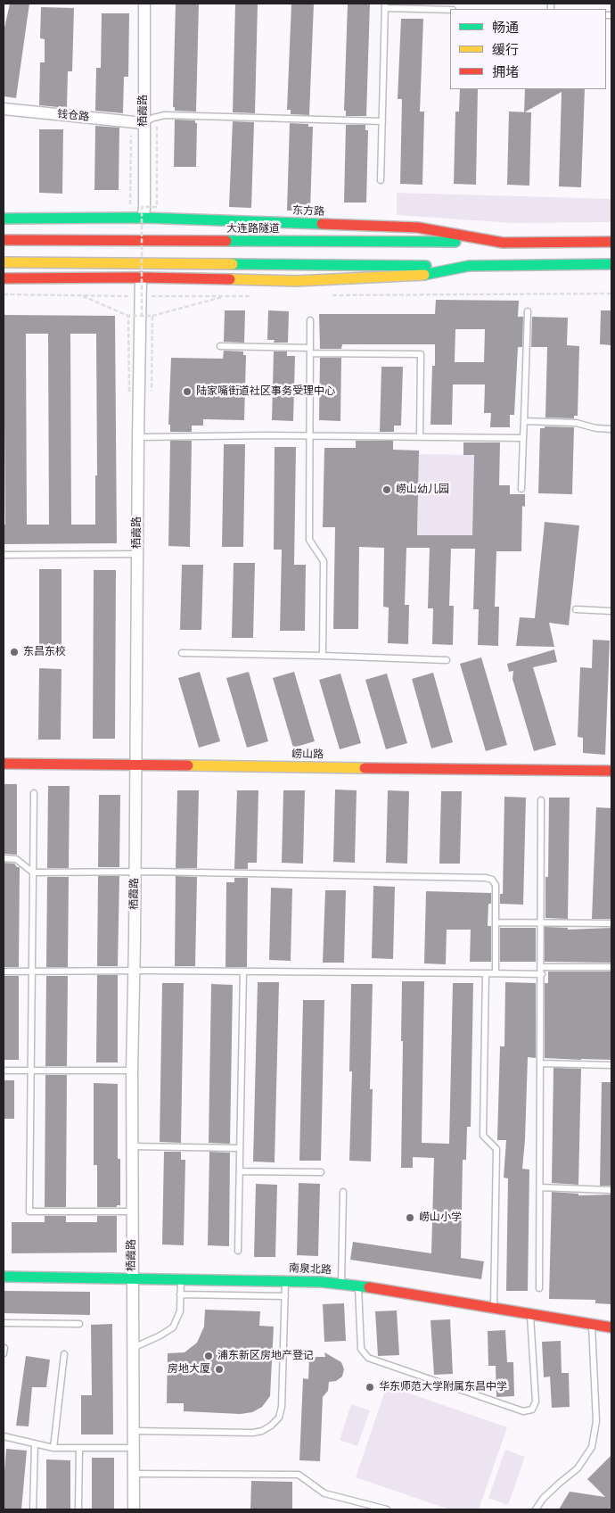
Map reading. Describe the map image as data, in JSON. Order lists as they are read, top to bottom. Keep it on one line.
{"streets":{"main road":["东方路","大连路隧道","崂山路","南泉北路"],"street":["栖霞路","钱仓路"]},"crossings":[["栖霞路","钱仓路"],["栖霞路","东方路"],["栖霞路","崂山路"],["栖霞路","南泉北路"],["东方路","大连路隧道"]],"places":["陆家嘴街道社区事务受理中心","崂山幼儿园","东昌东校","崂山小学","浦东新区房地产登记","房地大厦","华东师范大学附属东昌中学"],"legend":["畅通","缓行","拥堵"]}
